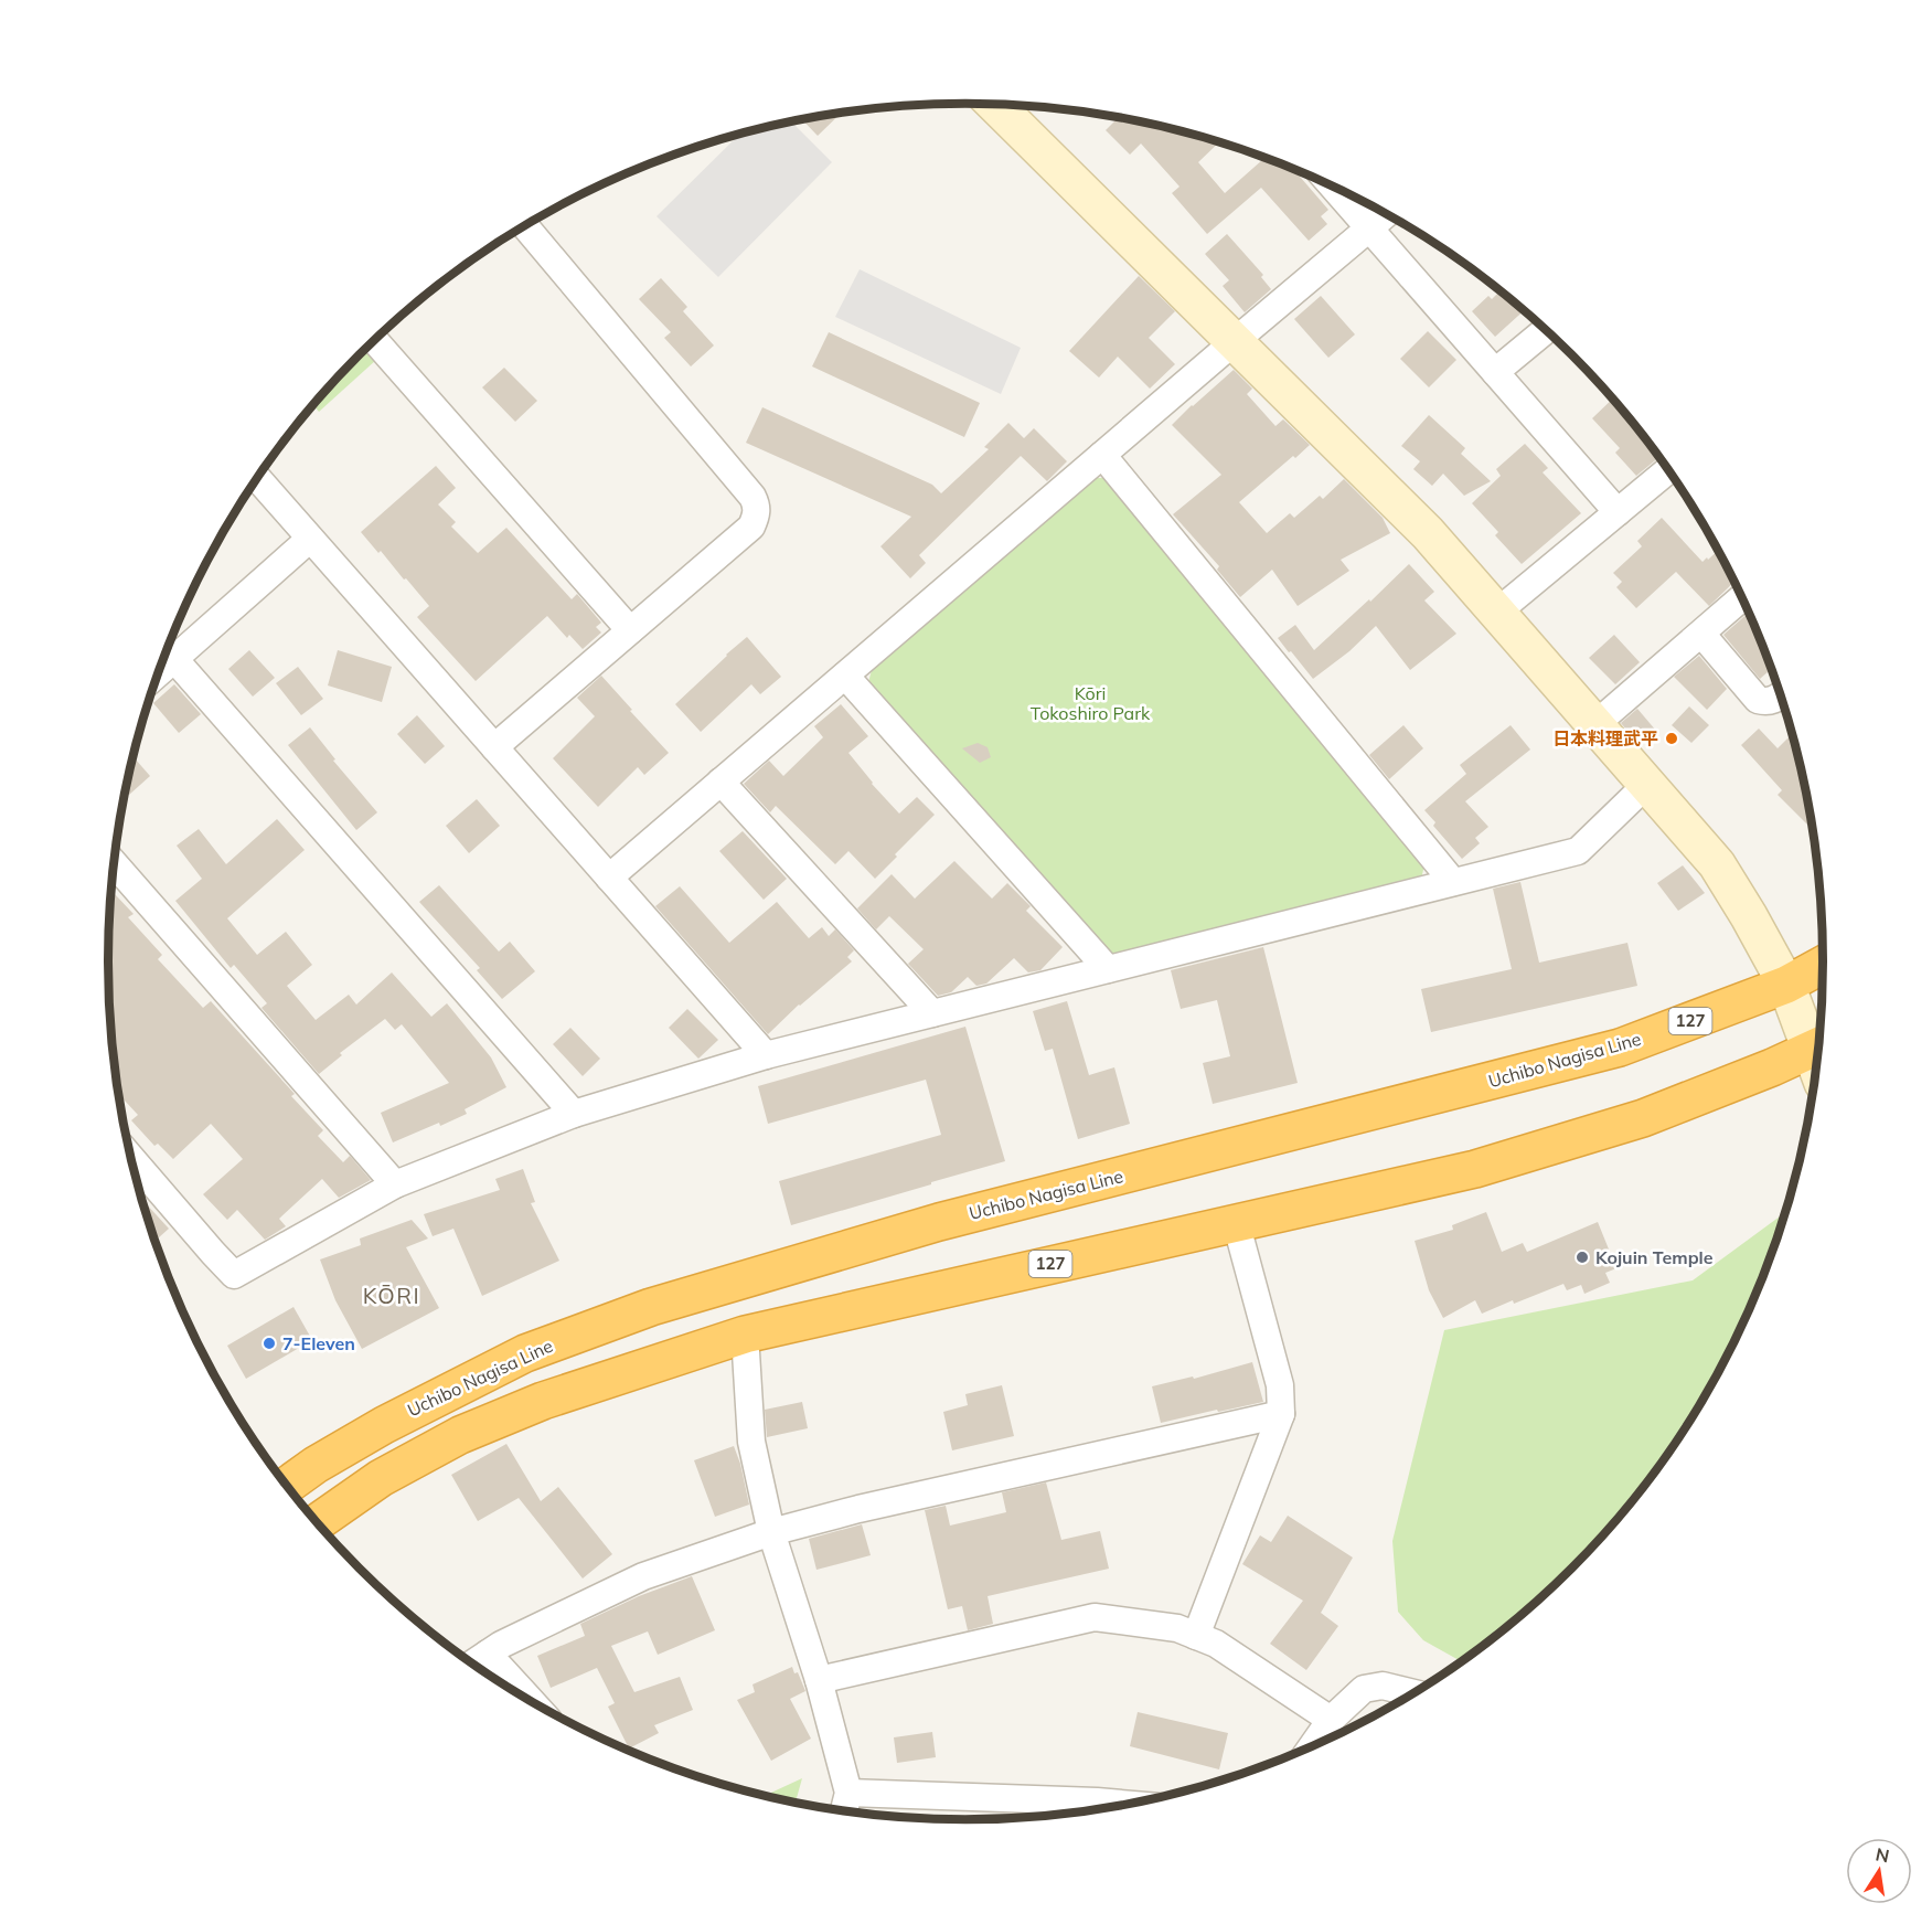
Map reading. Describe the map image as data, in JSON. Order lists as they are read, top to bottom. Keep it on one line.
{"streets":{"highway":["127","Uchibo Nagisa Line"]},"districts":["KŌRI"],"parks":["Kōri Tokoshiro Park"],"places":["日本料理武平","Kojuin Temple","7-Eleven"],"north":"top"}
